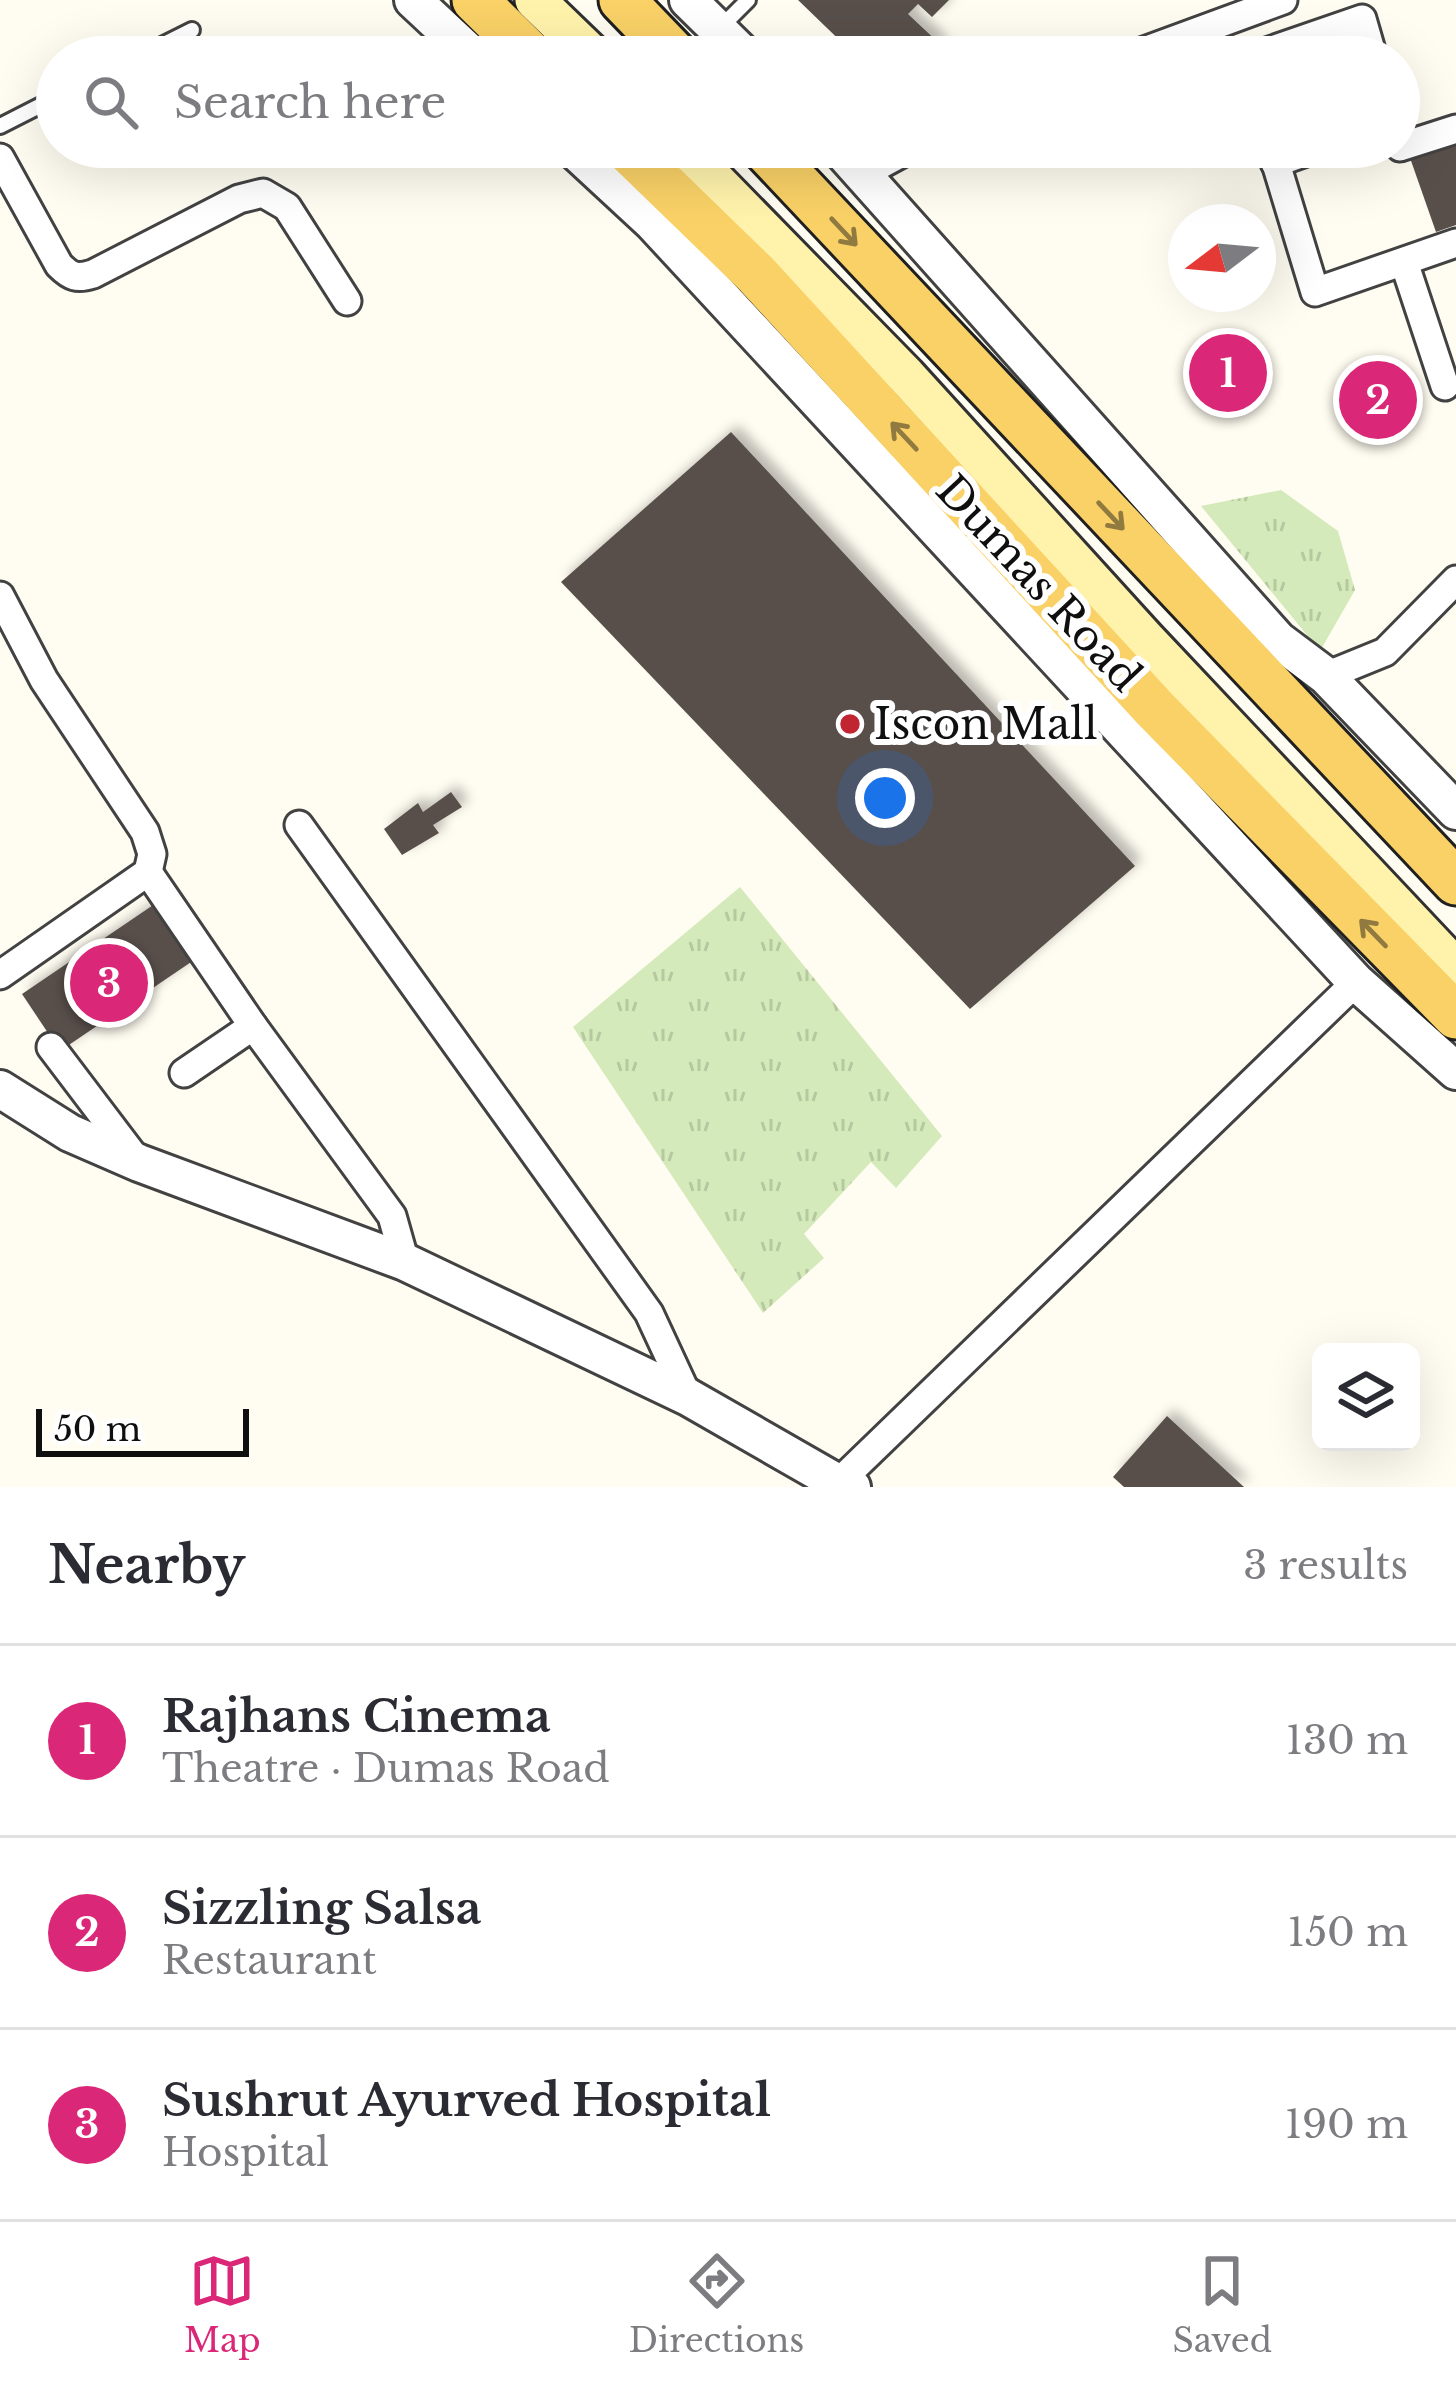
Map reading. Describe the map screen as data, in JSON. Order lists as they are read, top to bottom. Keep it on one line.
{"streets":{"main road":["Dumas Road"]},"places":["Iscon Mall"],"scale_bar":"50 m","north":"left","page":{"search":"Search here","pins":["1","2","3"],"scale":"50 m","heading":["Nearby","3 results"],"list":[{"mark":"1","name":"Rajhans Cinema","note":"Theatre · Dumas Road","value":"130 m"},{"mark":"2","name":"Sizzling Salsa","note":"Restaurant","value":"150 m"},{"mark":"3","name":"Sushrut Ayurved Hospital","note":"Hospital","value":"190 m"}],"nav":["Map","Directions","Saved"]}}
